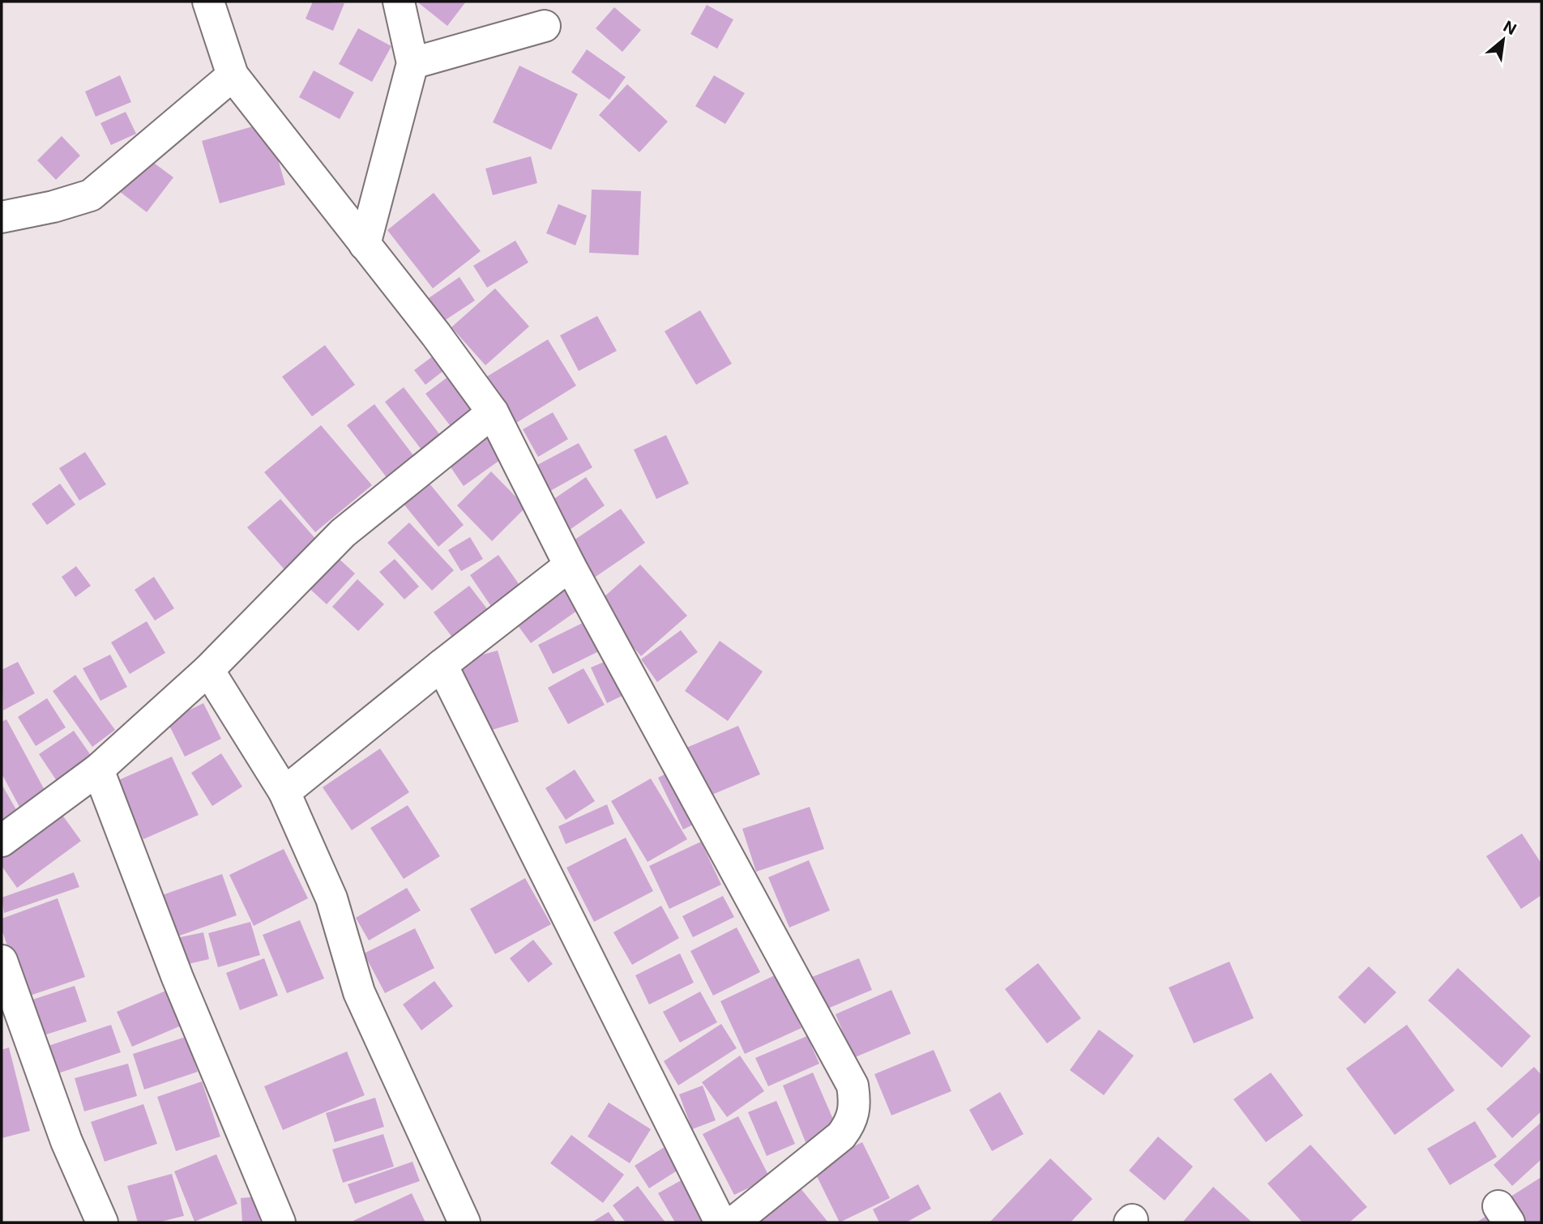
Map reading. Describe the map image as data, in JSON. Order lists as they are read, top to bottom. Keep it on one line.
{"north":"top right"}
